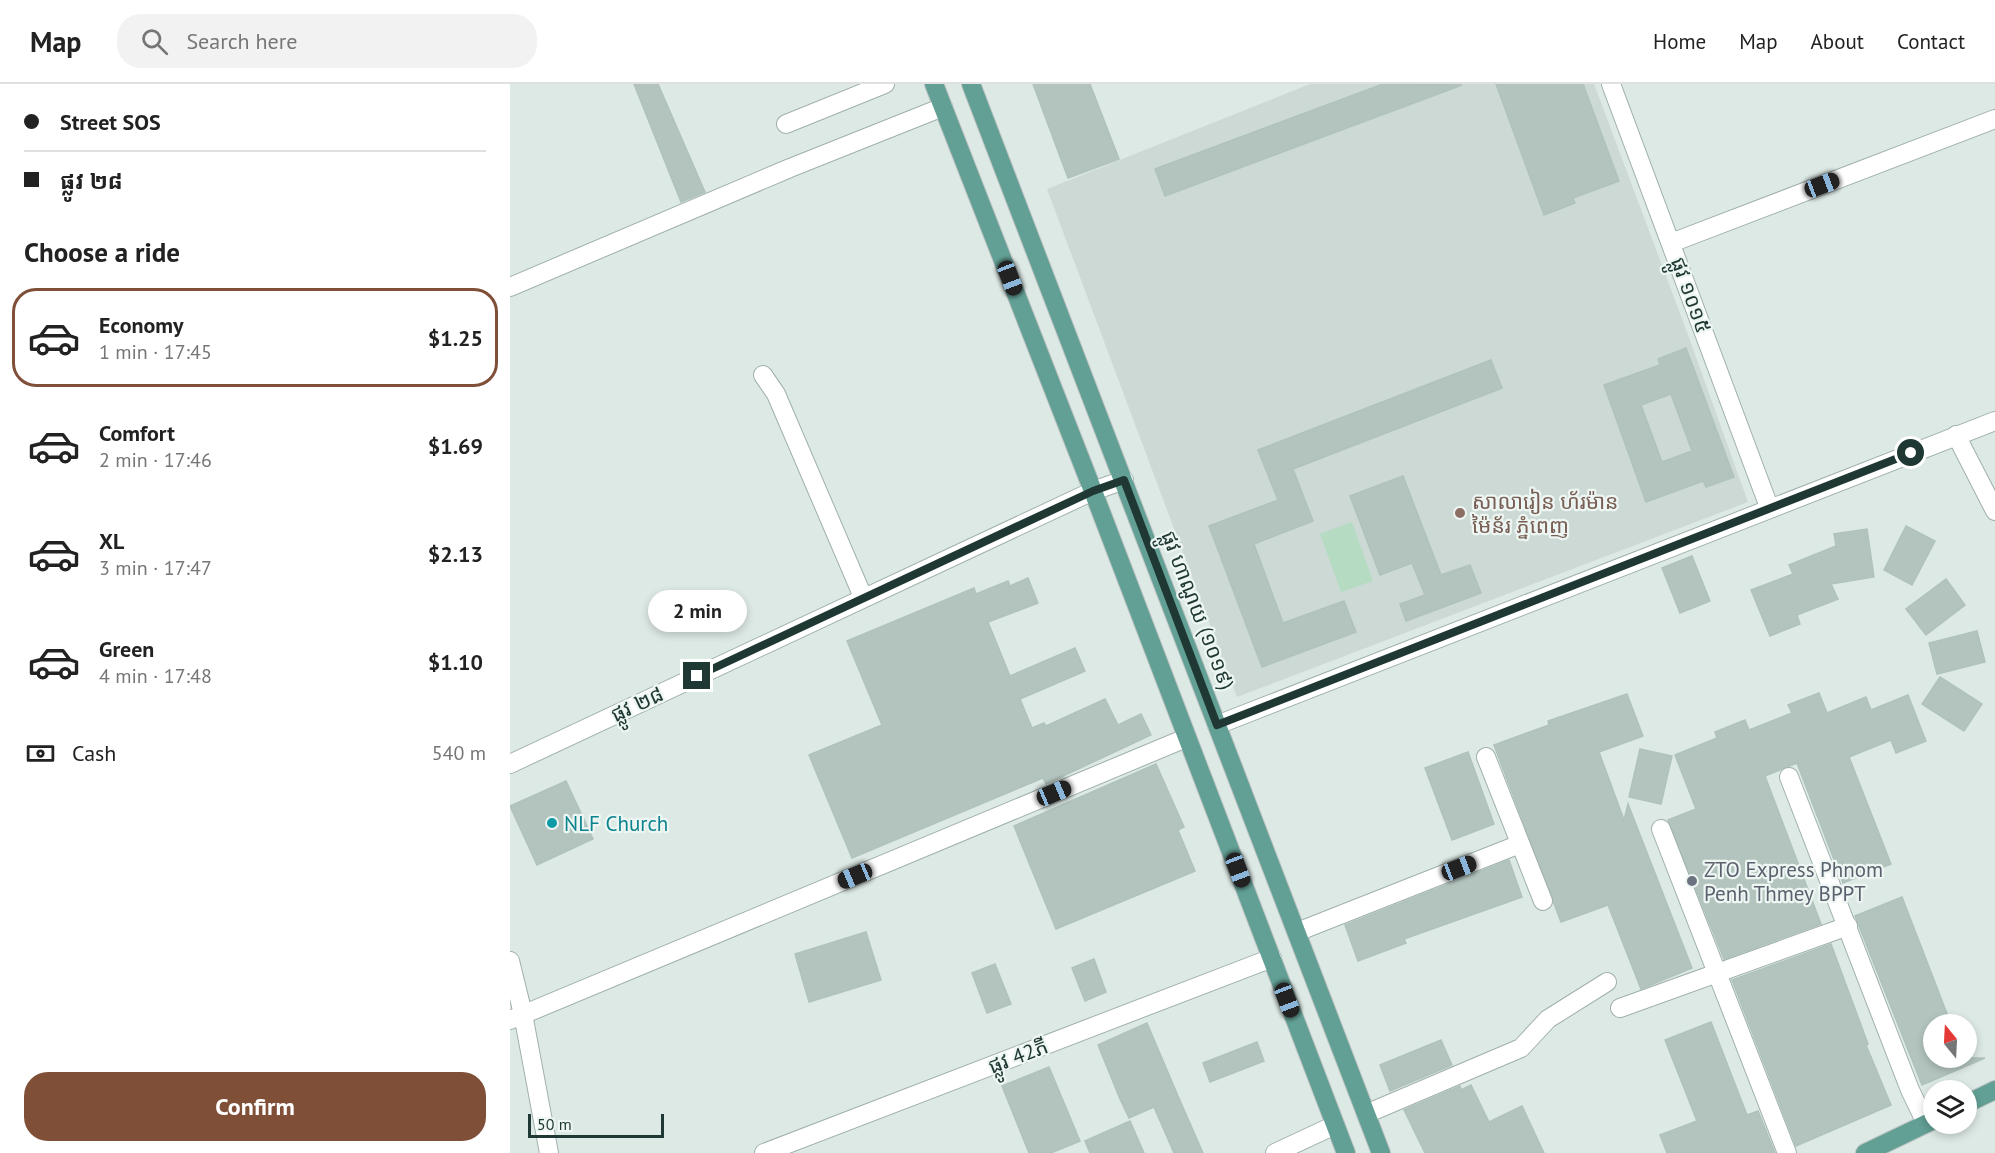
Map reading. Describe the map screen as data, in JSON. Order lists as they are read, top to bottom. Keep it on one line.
{"streets":{"main road":["ផ្លូវ ហាណូយ (១០១៩)"],"street":["ផ្លូវ ១០១៥","ផ្លូវ ២៨","ផ្លូវ 42ភី"]},"crossings":[["ផ្លូវ ហាណូយ (១០១៩)","ផ្លូវ ២៨"]],"places":["សាលារៀន ហ័រម៉ាន ម៉ៃន័រ ភ្នំពេញ","NLF Church","ZTO Express Phnom Penh Thmey BPPT"],"scale_bar":"50 m","north":"top","page":{"header":"Map","search":"Search here","nav":["Home","Map","About","Contact"],"banner":["Street SOS","ផ្លូវ ២៨"],"heading":"Choose a ride","list":[{"name":"Economy","note":"1 min · 17:45","value":"$1.25"},{"name":"Comfort","note":"2 min · 17:46","value":"$1.69"},{"name":"XL","note":"3 min · 17:47","value":"$2.13"},{"name":"Green","note":"4 min · 17:48","value":"$1.10"}],"bubble":"2 min","pay":["Cash","540 m"],"buttons":"Confirm","scale":"50 m"}}
